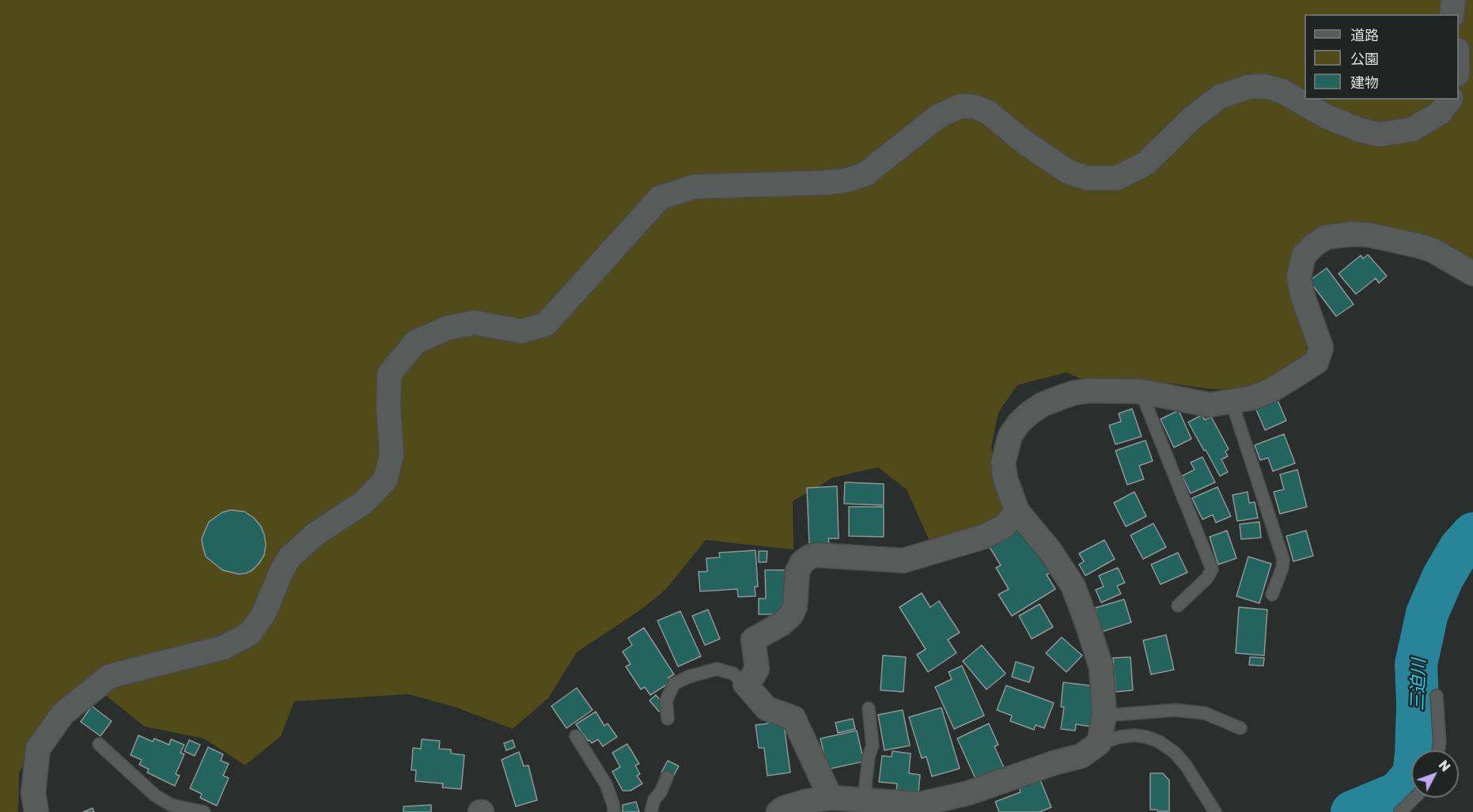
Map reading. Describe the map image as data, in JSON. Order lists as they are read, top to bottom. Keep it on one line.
{"water":["三迫川"],"legend":["道路","公園","建物"],"north":"top right"}
